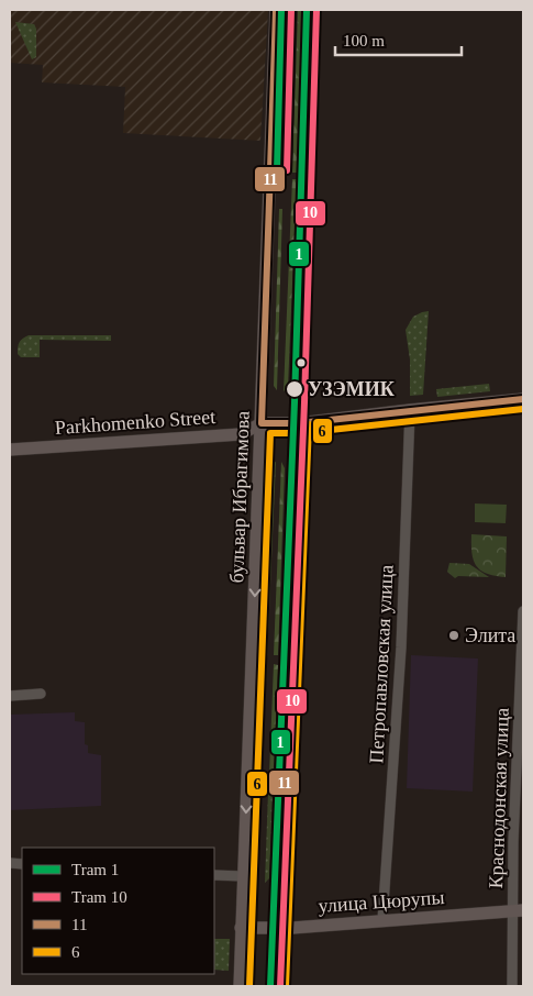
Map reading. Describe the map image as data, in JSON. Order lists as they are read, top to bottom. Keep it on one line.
{"streets":{"main road":["Parkhomenko Street","бульвар Ибрагимова","улица Цюрупы"],"street":["Петропавловская улица","Краснодонская улица"]},"crossings":[["Parkhomenko Street","бульвар Ибрагимова"],["Parkhomenko Street","Петропавловская улица"],["бульвар Ибрагимова","улица Цюрупы"],["Петропавловская улица","улица Цюрупы"],["Краснодонская улица","улица Цюрупы"]],"places":["УЗЭМИК","Элита"],"lines":["tram line 1","tram line 10","transit line 11","transit line 6"],"legend":["Tram 1","Tram 10","11","6"],"scale_bar":"100 m"}
